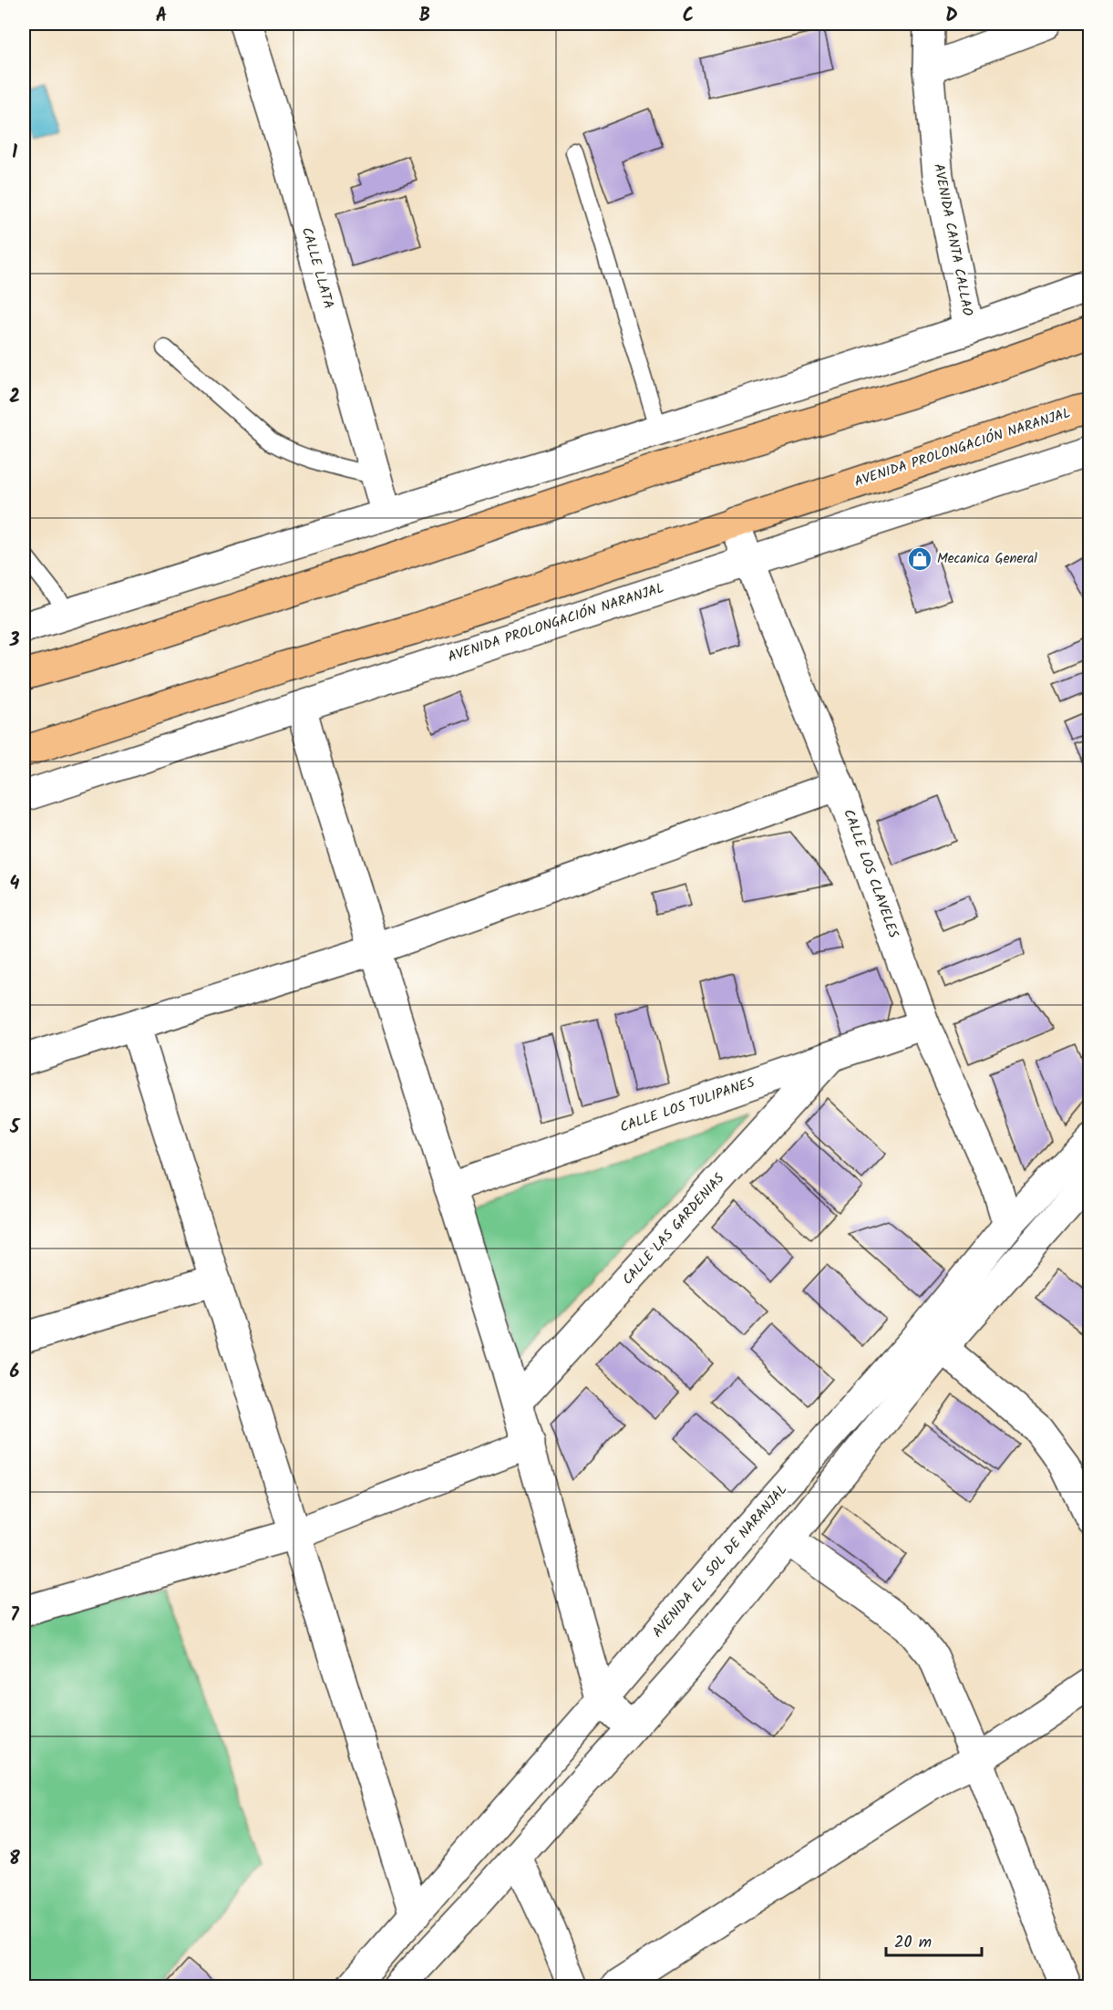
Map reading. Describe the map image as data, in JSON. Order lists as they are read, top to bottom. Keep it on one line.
{"streets":{"main road":["AVENIDA PROLONGACIÓN NARANJAL"],"street":["AVENIDA CANTA CALLAO","CALLE LLATA","CALLE LOS CLAVELES","CALLE LOS TULIPANES","CALLE LAS GARDENIAS","AVENIDA EL SOL DE NARANJAL"]},"crossings":[["AVENIDA PROLONGACIÓN NARANJAL","CALLE LOS CLAVELES"],["CALLE LOS CLAVELES","CALLE LOS TULIPANES"],["CALLE LOS CLAVELES","AVENIDA EL SOL DE NARANJAL"],["CALLE LOS TULIPANES","CALLE LAS GARDENIAS"]],"places":{"shop":["Mecanica General"]},"scale_bar":"20 m","grid":{"columns":["A","B","C","D"],"rows":["1","2","3","4","5","6","7","8"]}}
